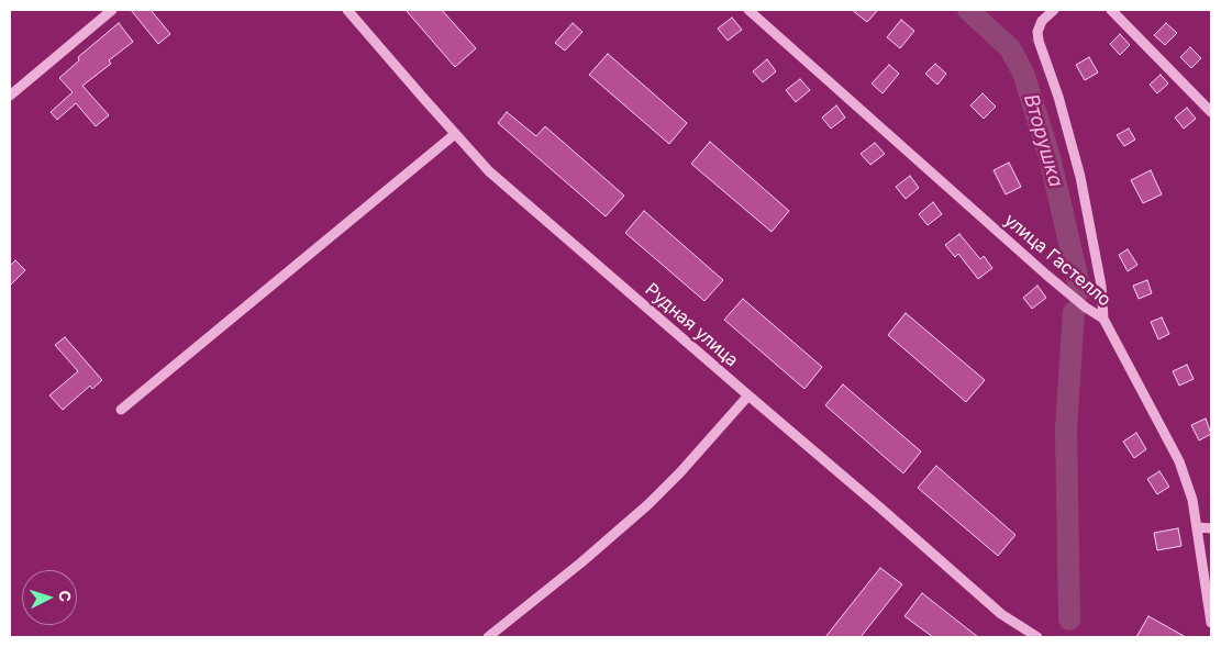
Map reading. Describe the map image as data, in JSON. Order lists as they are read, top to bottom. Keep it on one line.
{"streets":{"street":["улица Гастелло","Рудная улица"]},"water":["Вторушка"],"north":"right"}
